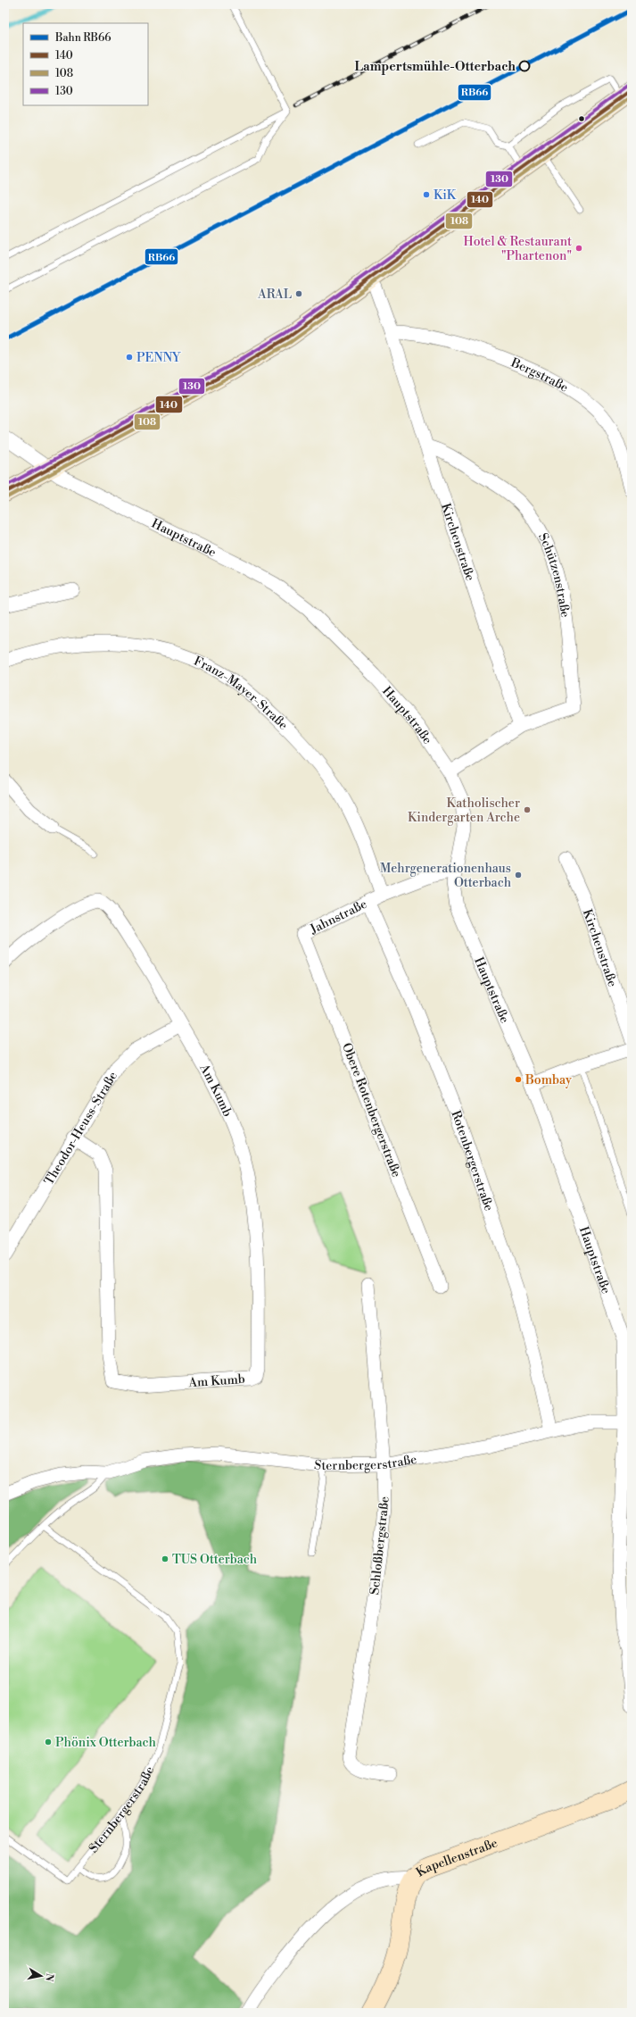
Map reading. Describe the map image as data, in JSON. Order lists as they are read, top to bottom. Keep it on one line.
{"streets":{"street":["Bergstraße","Hauptstraße","Kirchenstraße","Schützenstraße","Franz-Mayer-Straße","Jahnstraße","Am Kumb","Obere Rotenbergerstraße","Theodor-Heuss-Straße","Rotenbergerstraße","Sternbergerstraße","Schloßbergstraße","Kapellenstraße"]},"crossings":[["Bergstraße","Kirchenstraße"],["Hauptstraße","Jahnstraße"],["Hauptstraße","Sternbergerstraße"],["Kirchenstraße","Schützenstraße"],["Franz-Mayer-Straße","Jahnstraße"],["Jahnstraße","Obere Rotenbergerstraße"],["Jahnstraße","Rotenbergerstraße"],["Am Kumb","Theodor-Heuss-Straße"],["Rotenbergerstraße","Sternbergerstraße"],["Sternbergerstraße","Schloßbergstraße"]],"places":["Lampertsmühle-Otterbach","KiK","Hotel & Restaurant \"Phartenon\"","ARAL","PENNY","Katholischer Kindergarten Arche","Mehrgenerationenhaus Otterbach","Bombay","TUS Otterbach","Phönix Otterbach"],"lines":["rail line RB66","transit line 130","transit line 140","transit line 108"],"legend":["Bahn RB66","140","108","130"],"north":"right"}
